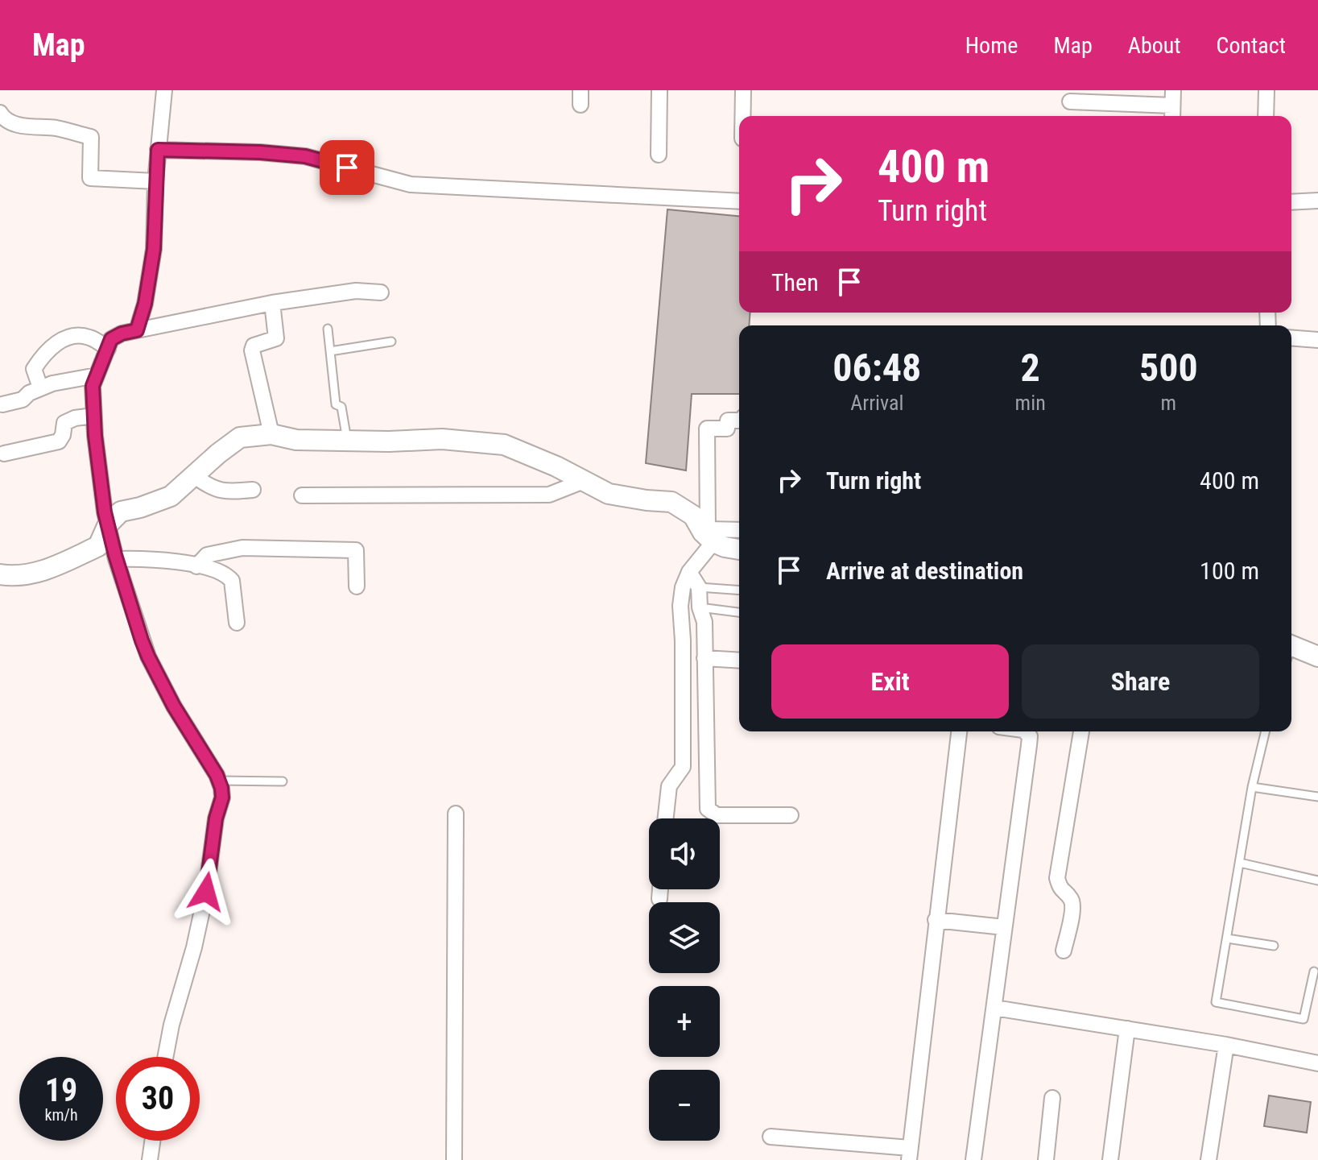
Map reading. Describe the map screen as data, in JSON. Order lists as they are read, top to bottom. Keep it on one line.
{"page":{"header":"Map","nav":["Home","Map","About","Contact"],"turn":["400 m","Turn right"],"then":"Then","eta":["06:48","Arrival","2","min","500","m"],"list":[{"name":"Turn right","value":"400 m"},{"name":"Arrive at destination","value":"100 m"}],"buttons":["Exit","Share"],"map_buttons":["+","−"],"speed":"19 km/h","limit":"30"}}
